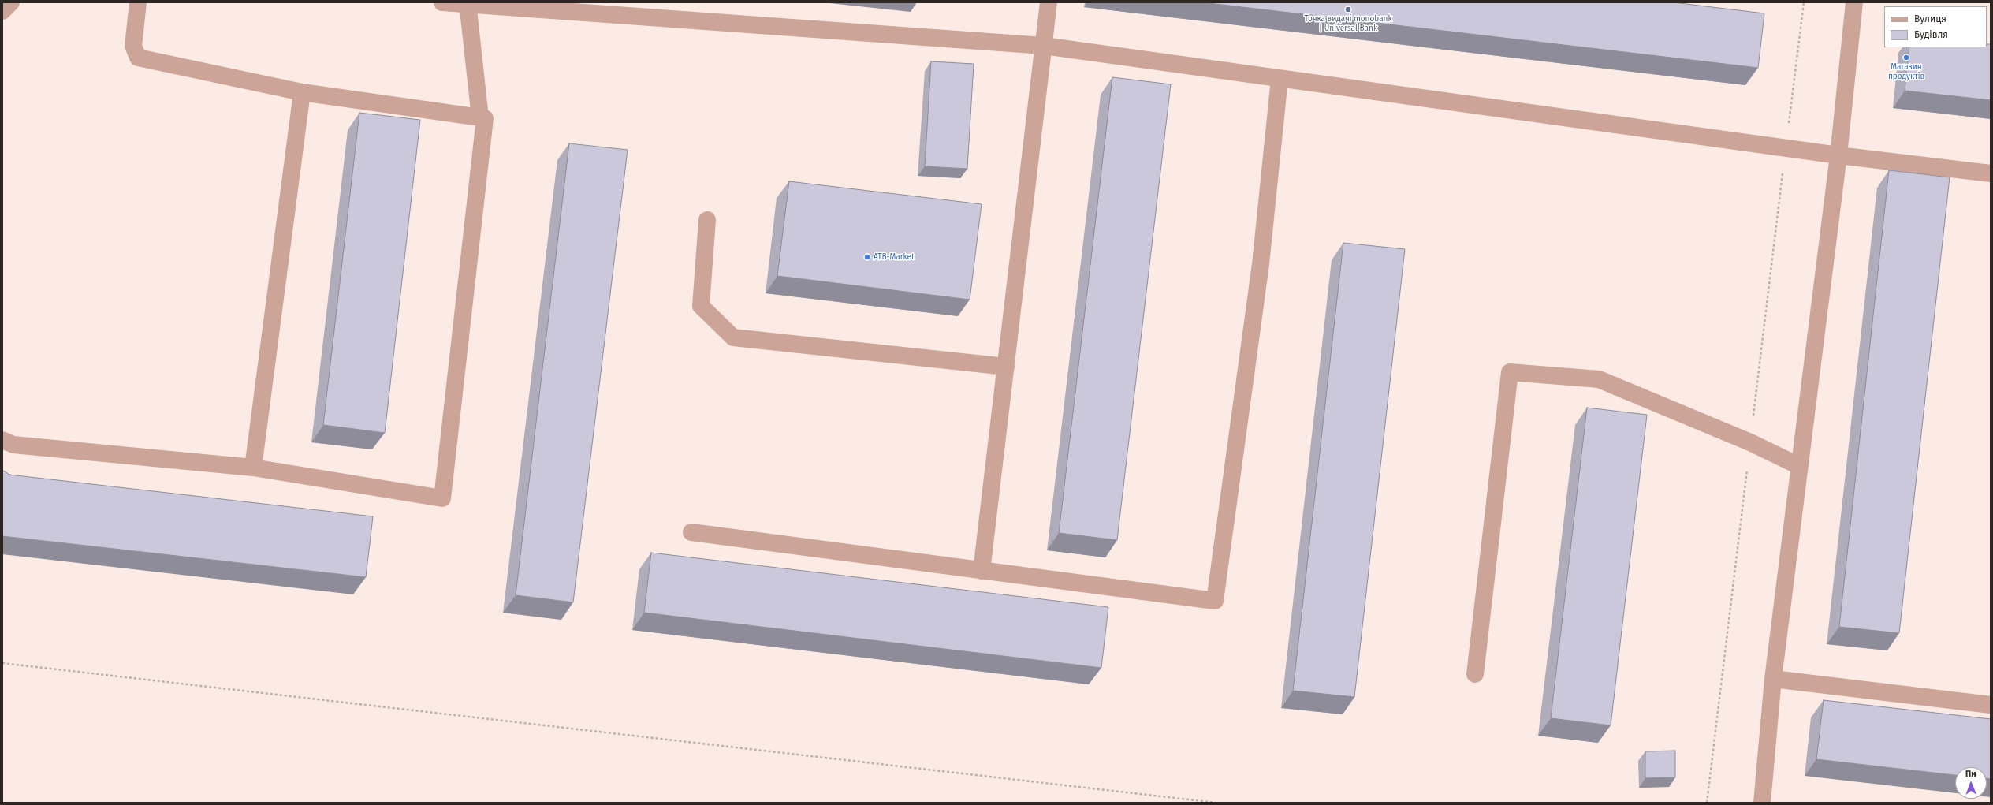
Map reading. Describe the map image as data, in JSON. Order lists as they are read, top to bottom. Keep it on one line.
{"places":["Точка видачі monobank | Universal Bank","Магазин продуктів","ATB-Market"],"legend":["Вулиця","Будівля"],"north":"top"}
